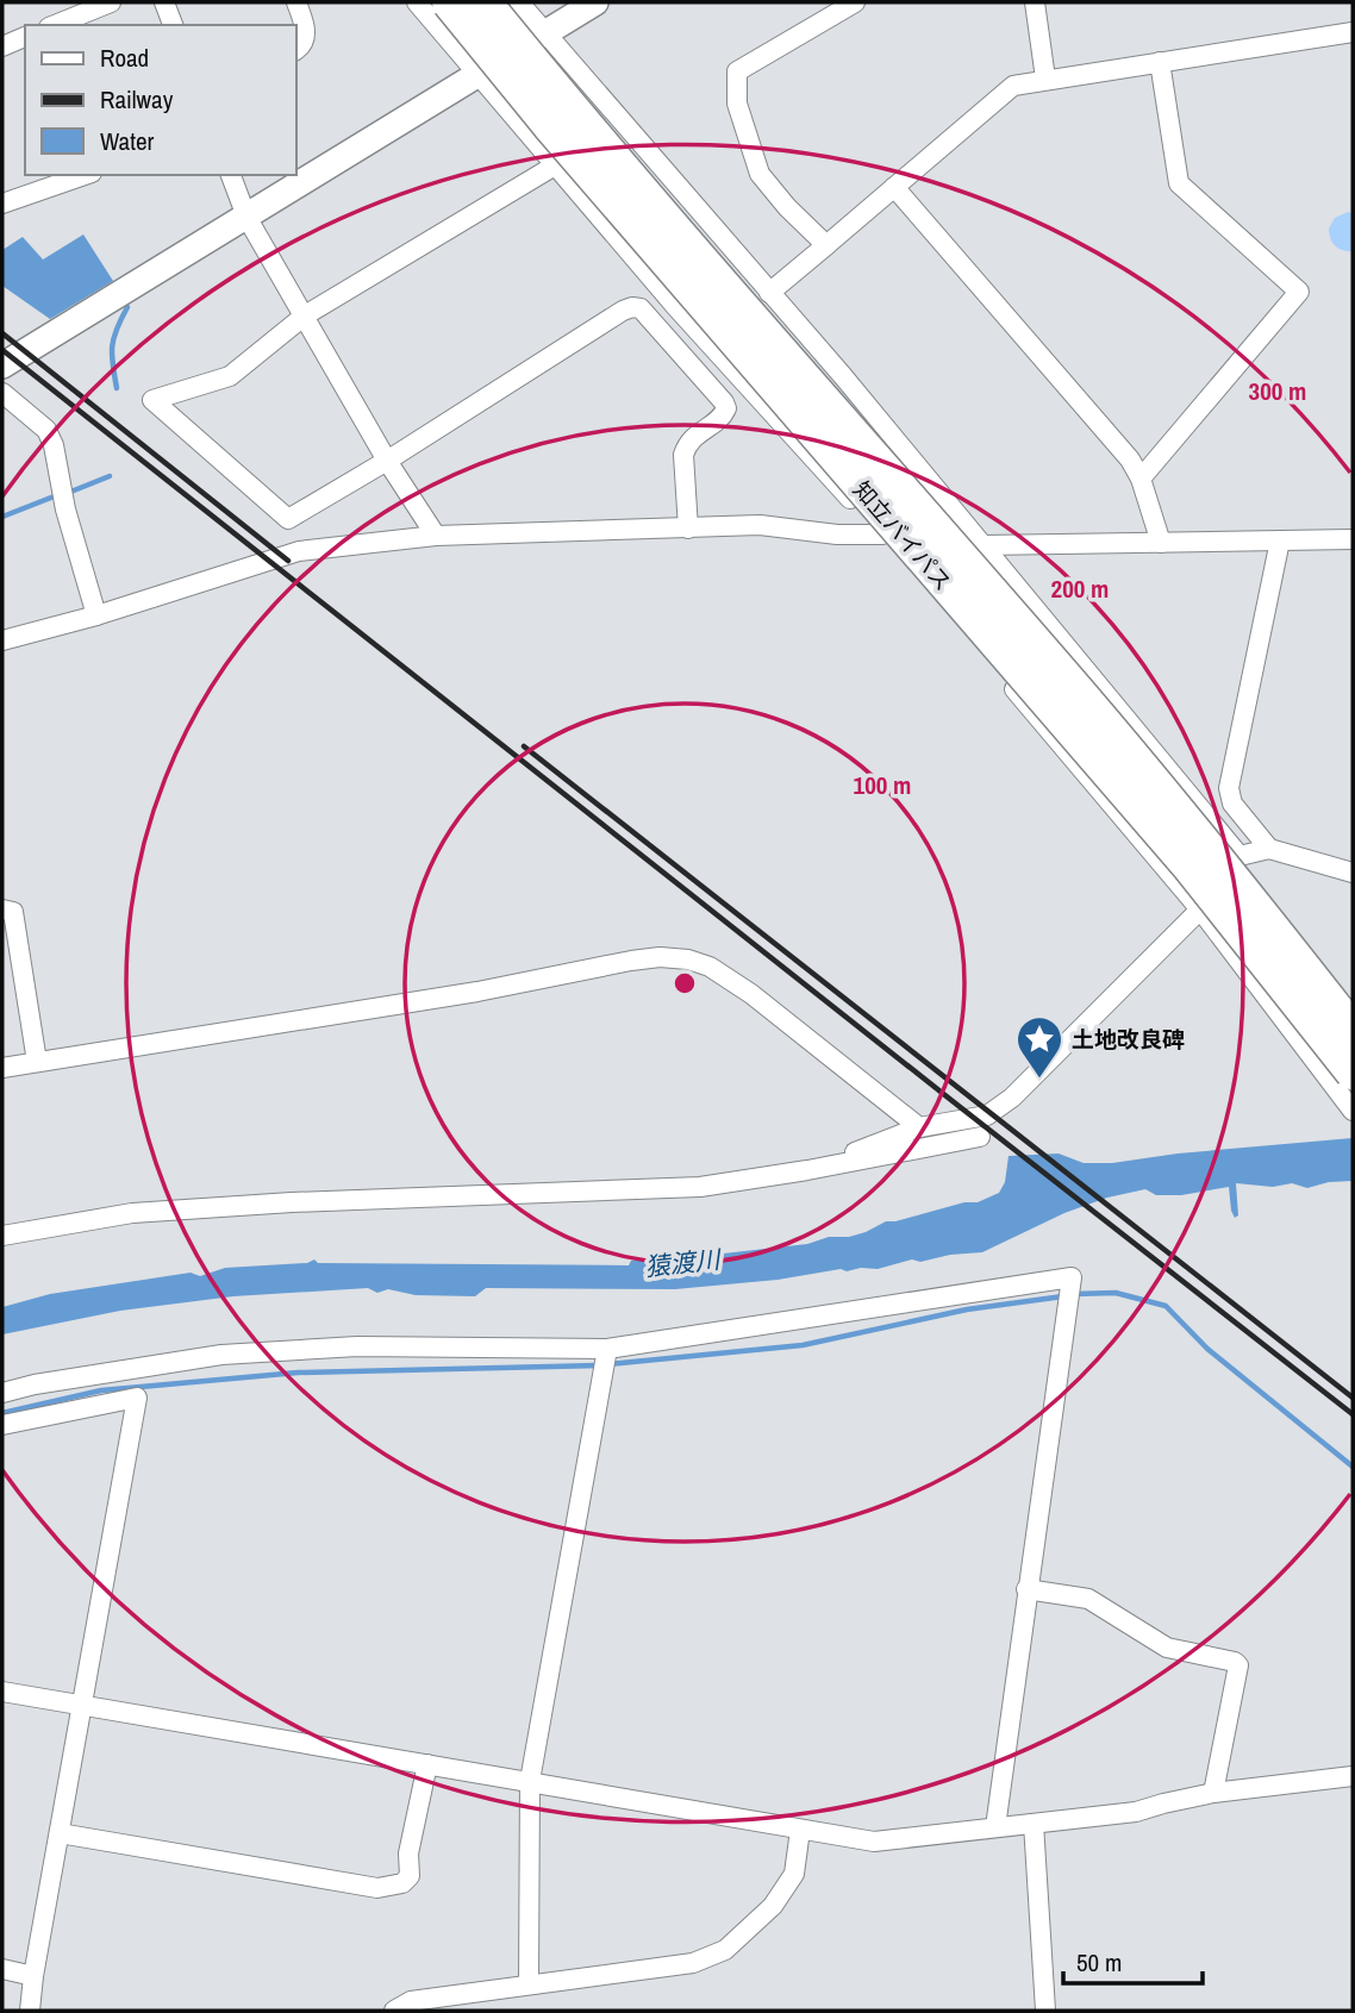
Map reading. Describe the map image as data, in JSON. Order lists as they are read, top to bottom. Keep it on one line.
{"streets":{"highway":["知立バイパス"]},"water":["猿渡川"],"places":{"place":["土地改良碑"]},"legend":["Road","Railway","Water"],"scale_bar":"50 m","rings":["300 m","200 m","100 m"]}
